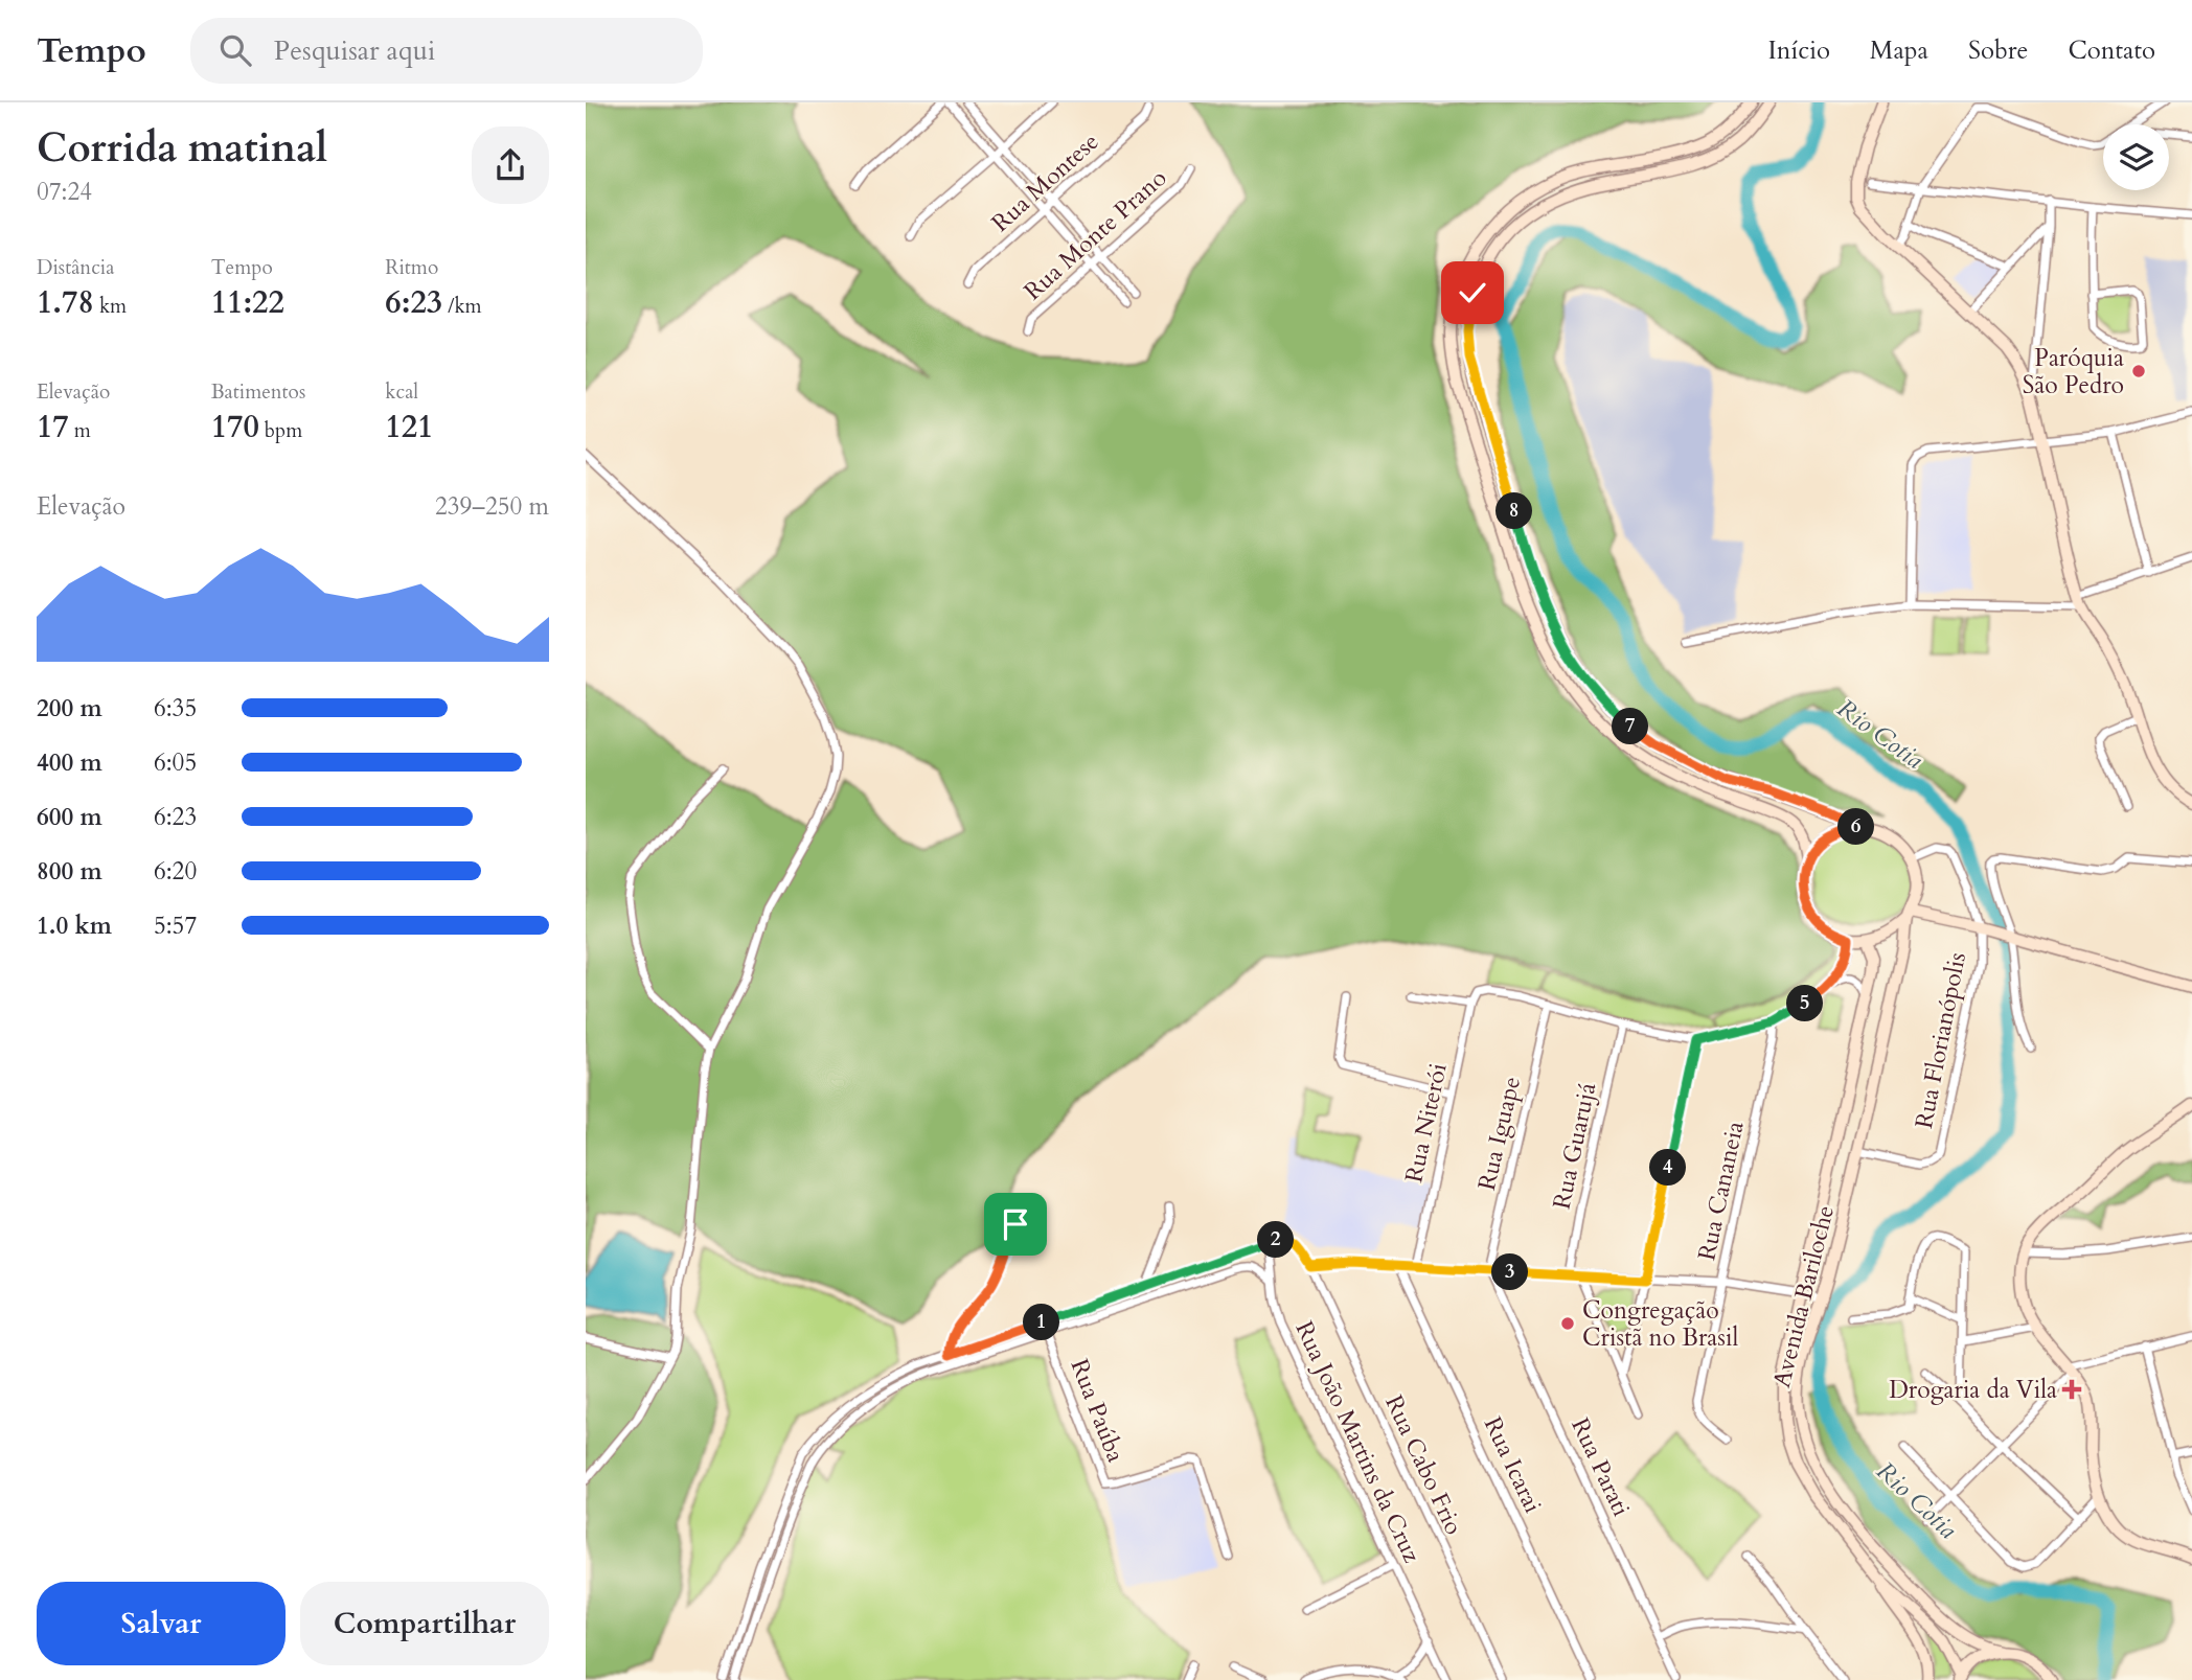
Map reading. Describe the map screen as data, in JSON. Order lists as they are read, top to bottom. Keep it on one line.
{"streets":{"main road":["Avenida Bariloche"],"street":["Rua Montese","Rua Monte Prano","Rua Florianópolis","Rua Niterói","Rua Iguape","Rua Guarujá","Rua Cananeia","Rua Paúba","Rua João Martins da Cruz","Rua Cabo Frio","Rua Icarai","Rua Parati"]},"crossings":[["Rua Florianópolis","Avenida Bariloche"],["Rua Niterói","Rua Iguape"],["Rua Iguape","Rua Parati"]],"water":["Rio Cotia"],"places":{"other":["Paróquia São Pedro","Congregação Cristã no Brasil"],"health":["Drogaria da Vila"]},"page":{"header":"Tempo","search":"Pesquisar aqui","nav":["Início","Mapa","Sobre","Contato"],"heading":["Corrida matinal","07:24"],"stats":[["Distância","1.78 km"],["Tempo","11:22"],["Ritmo","6:23 /km"],["Elevação","17 m"],["Batimentos","170 bpm"],["kcal","121"]],"chart":["Elevação","239–250 m"],"pins":["8","7","6","5","4","2","3","1"],"list":[{"name":"200 m","note":"6:35"},{"name":"400 m","note":"6:05"},{"name":"600 m","note":"6:23"},{"name":"800 m","note":"6:20"},{"name":"1.0 km","note":"5:57"}],"buttons":["Salvar","Compartilhar"]}}
